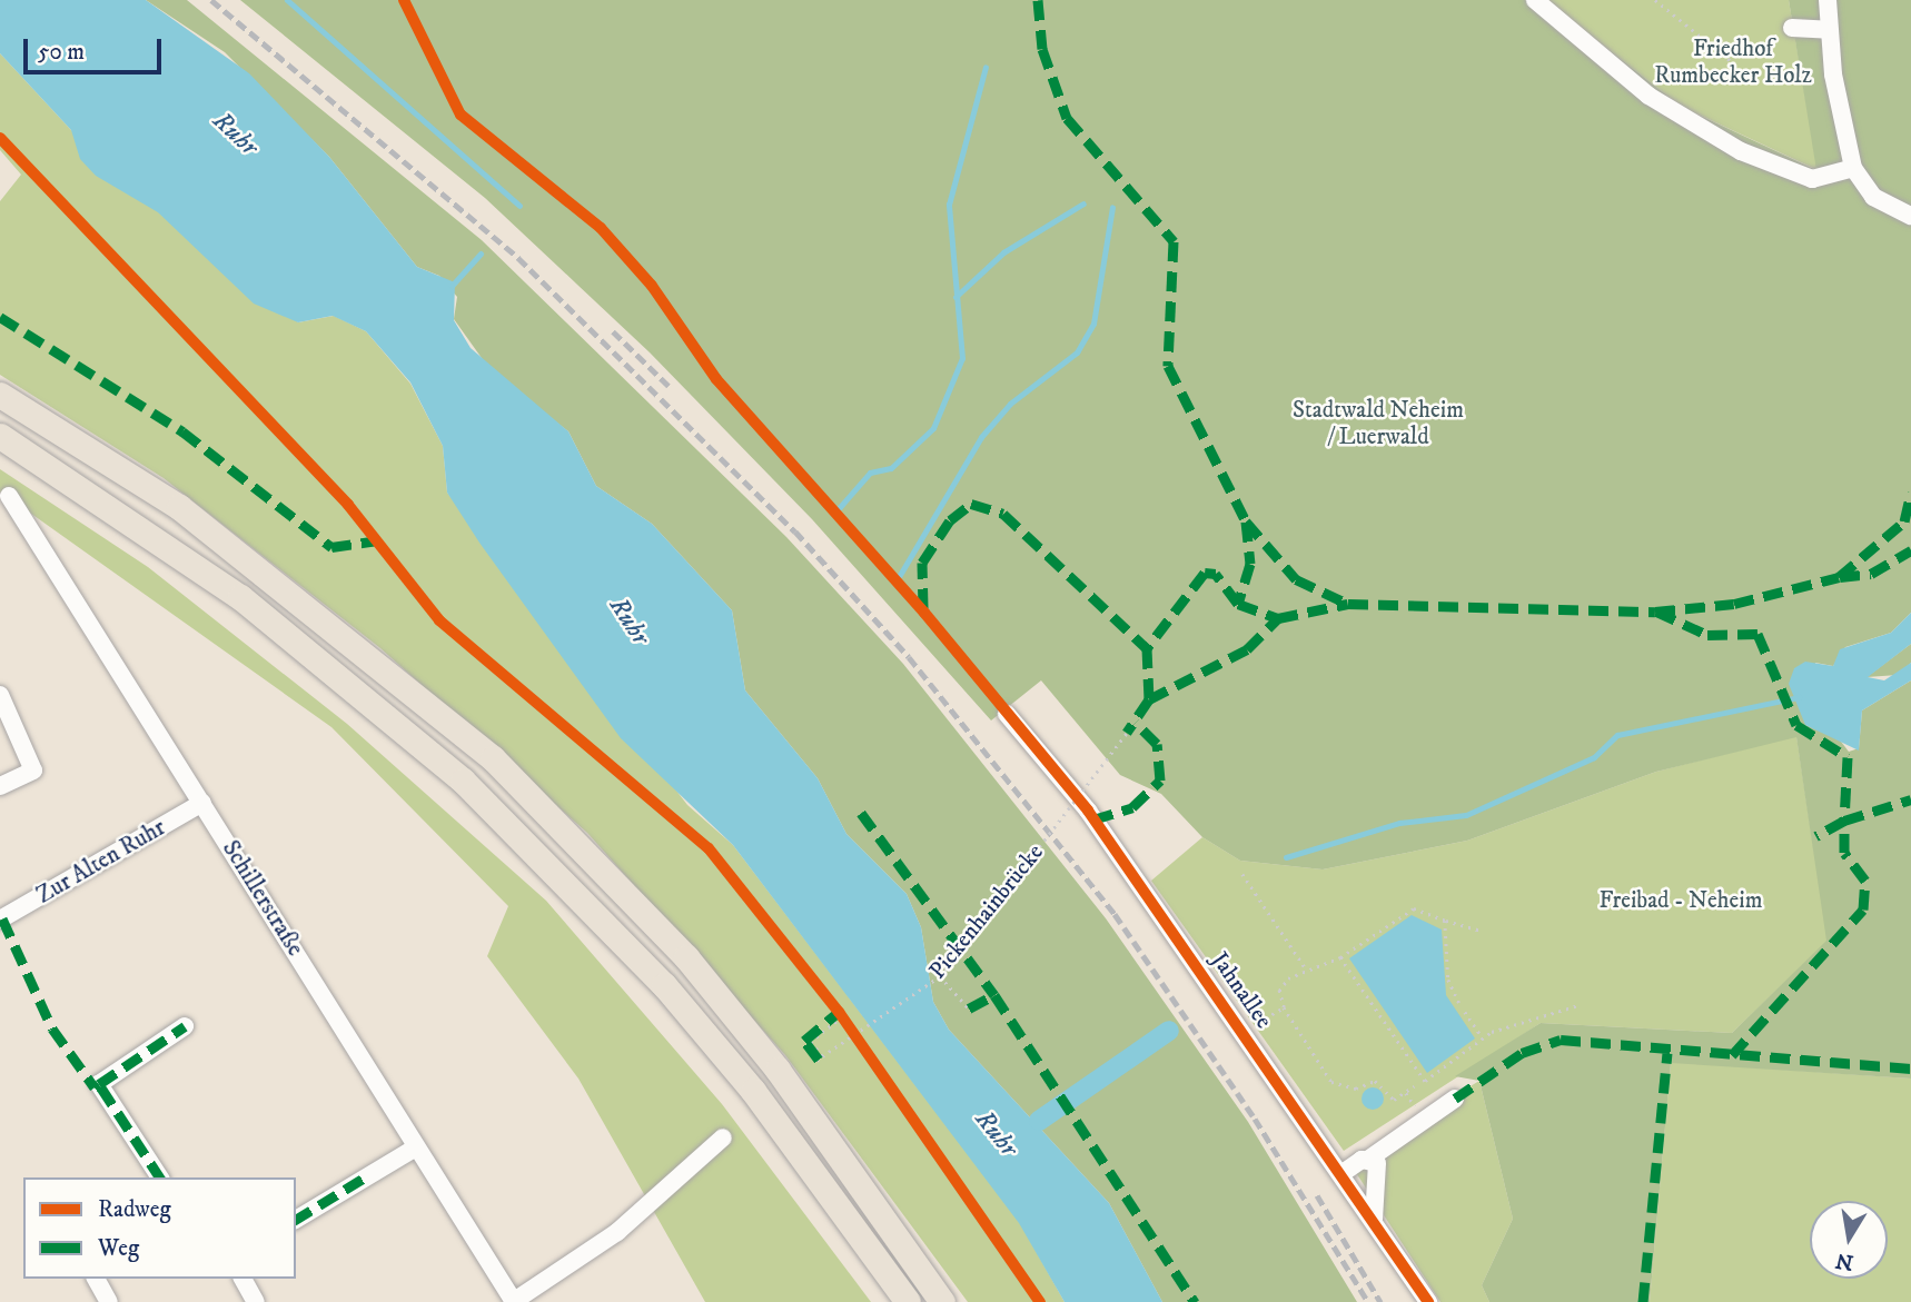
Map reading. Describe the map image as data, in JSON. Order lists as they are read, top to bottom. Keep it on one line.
{"streets":{"street":["Zur Alten Ruhr","Schillerstraße","Jahnallee"],"path":["Pickenhainbrücke"]},"crossings":[["Zur Alten Ruhr","Schillerstraße"]],"water":["Ruhr"],"parks":["Friedhof Rumbecker Holz","Stadtwald Neheim / Luerwald","Freibad - Neheim"],"legend":["Radweg","Weg"],"scale_bar":"50 m","north":"bottom"}
